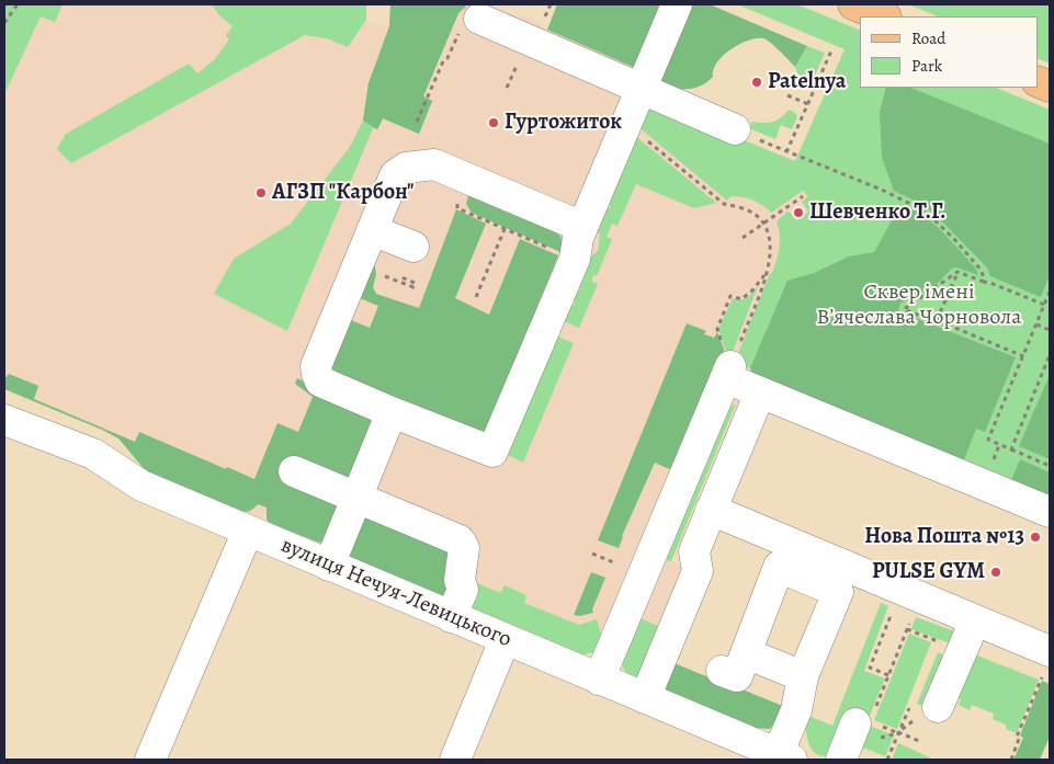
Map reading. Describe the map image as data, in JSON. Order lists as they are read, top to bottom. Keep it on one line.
{"streets":{"street":["вулиця Нечуя-Левицького"]},"parks":["Сквер імені Вʼячеслава Чорновола"],"places":["Patelnya","Гуртожиток","АГЗП \"Карбон\"","Шевченко Т.Г.","Нова Пошта №13","PULSE GYM"],"legend":["Road","Park"]}
